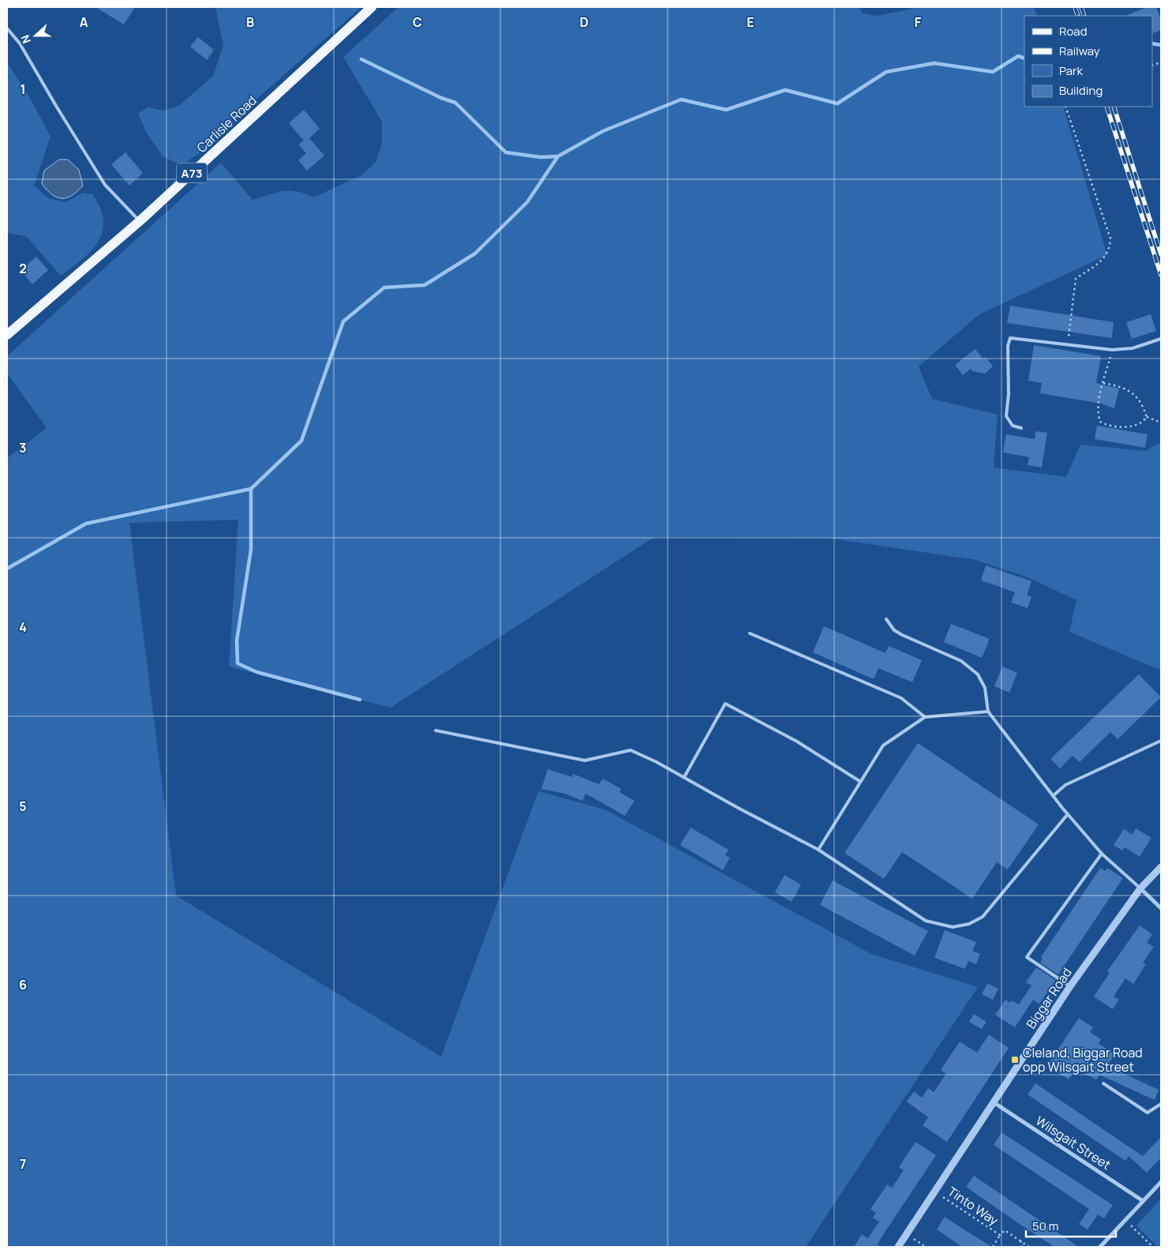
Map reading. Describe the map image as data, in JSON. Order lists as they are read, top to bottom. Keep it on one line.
{"streets":{"main road":["Carlisle Road","A73"],"street":["Biggar Road","Wilsgait Street"],"path":["Tinto Way"]},"crossings":[["Biggar Road","Wilsgait Street"],["Biggar Road","Tinto Way"]],"places":{"transit":["Cleland, Biggar Road opp Wilsgait Street"]},"legend":["Road","Railway","Park","Building"],"scale_bar":"50 m","north":"left","grid":{"columns":["A","B","C","D","E","F"],"rows":["1","2","3","4","5","6","7"]}}
